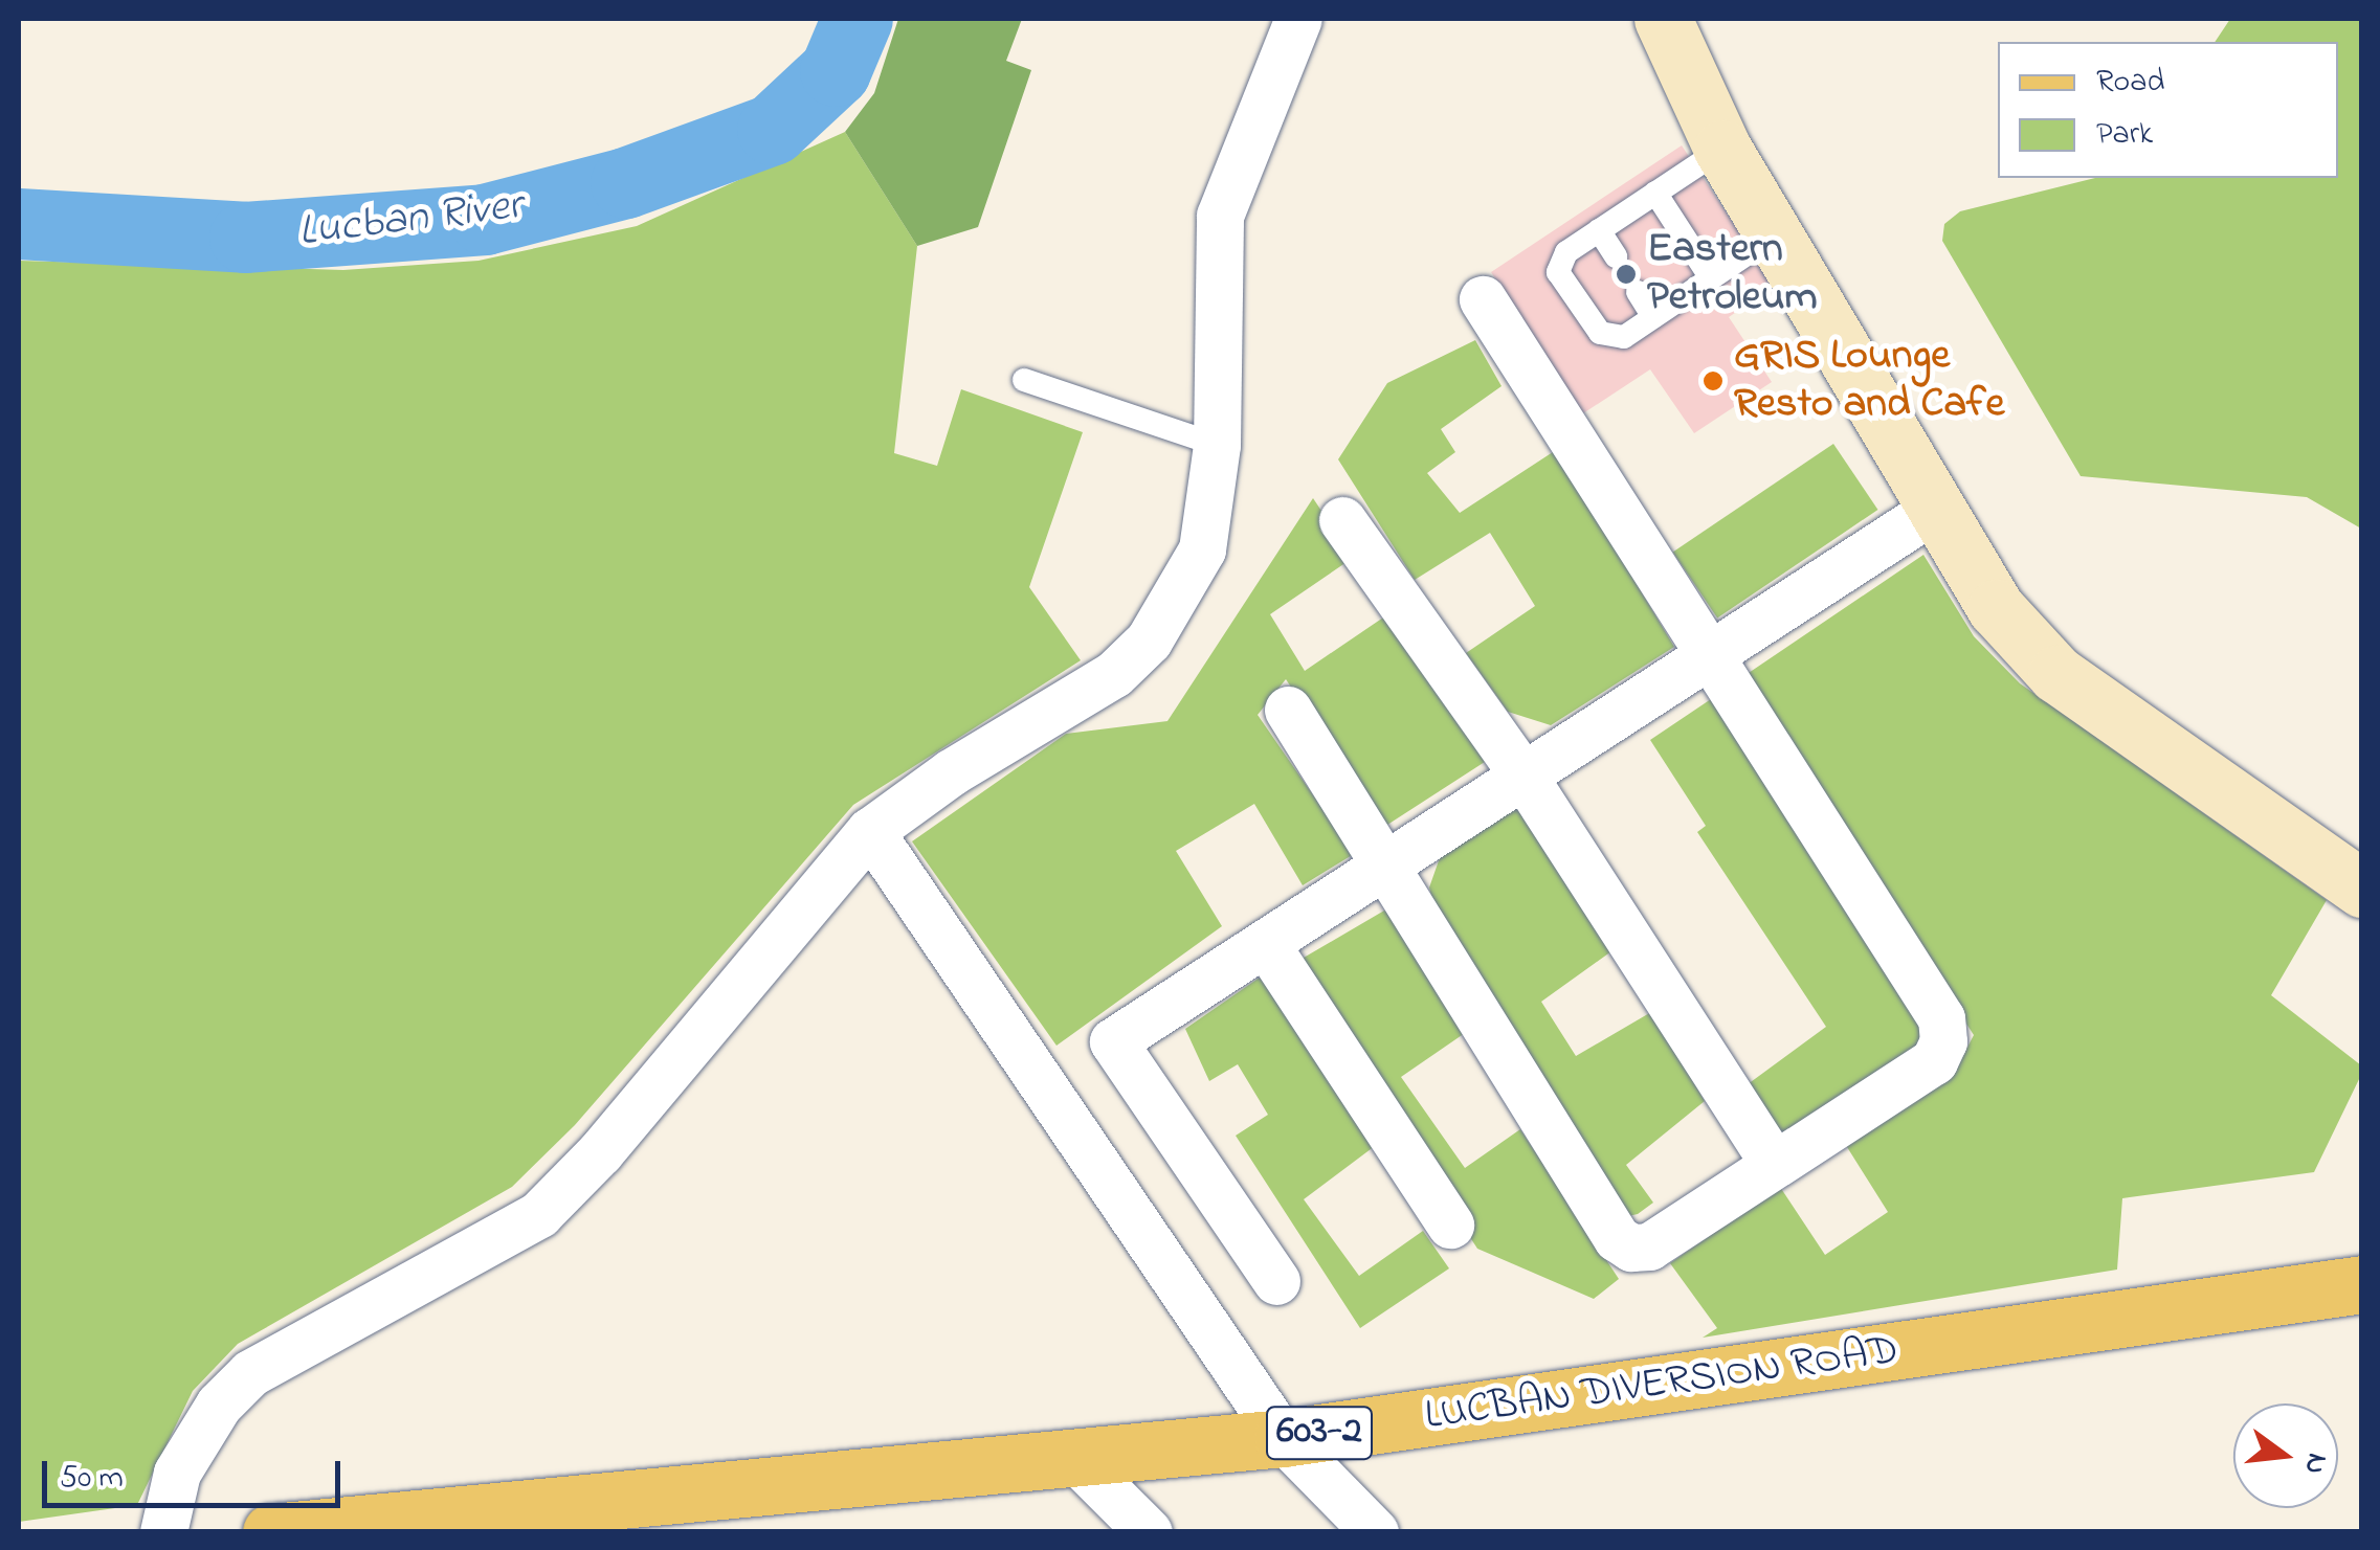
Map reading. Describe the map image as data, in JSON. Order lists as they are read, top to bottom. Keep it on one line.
{"streets":{"main road":["LUCBAN DIVERSION ROAD","603-2"]},"water":["Lucban River"],"places":["Eastern Petroleum","GRIS Lounge Resto and Cafe"],"legend":["Road","Park"],"scale_bar":"50 m","north":"right"}
